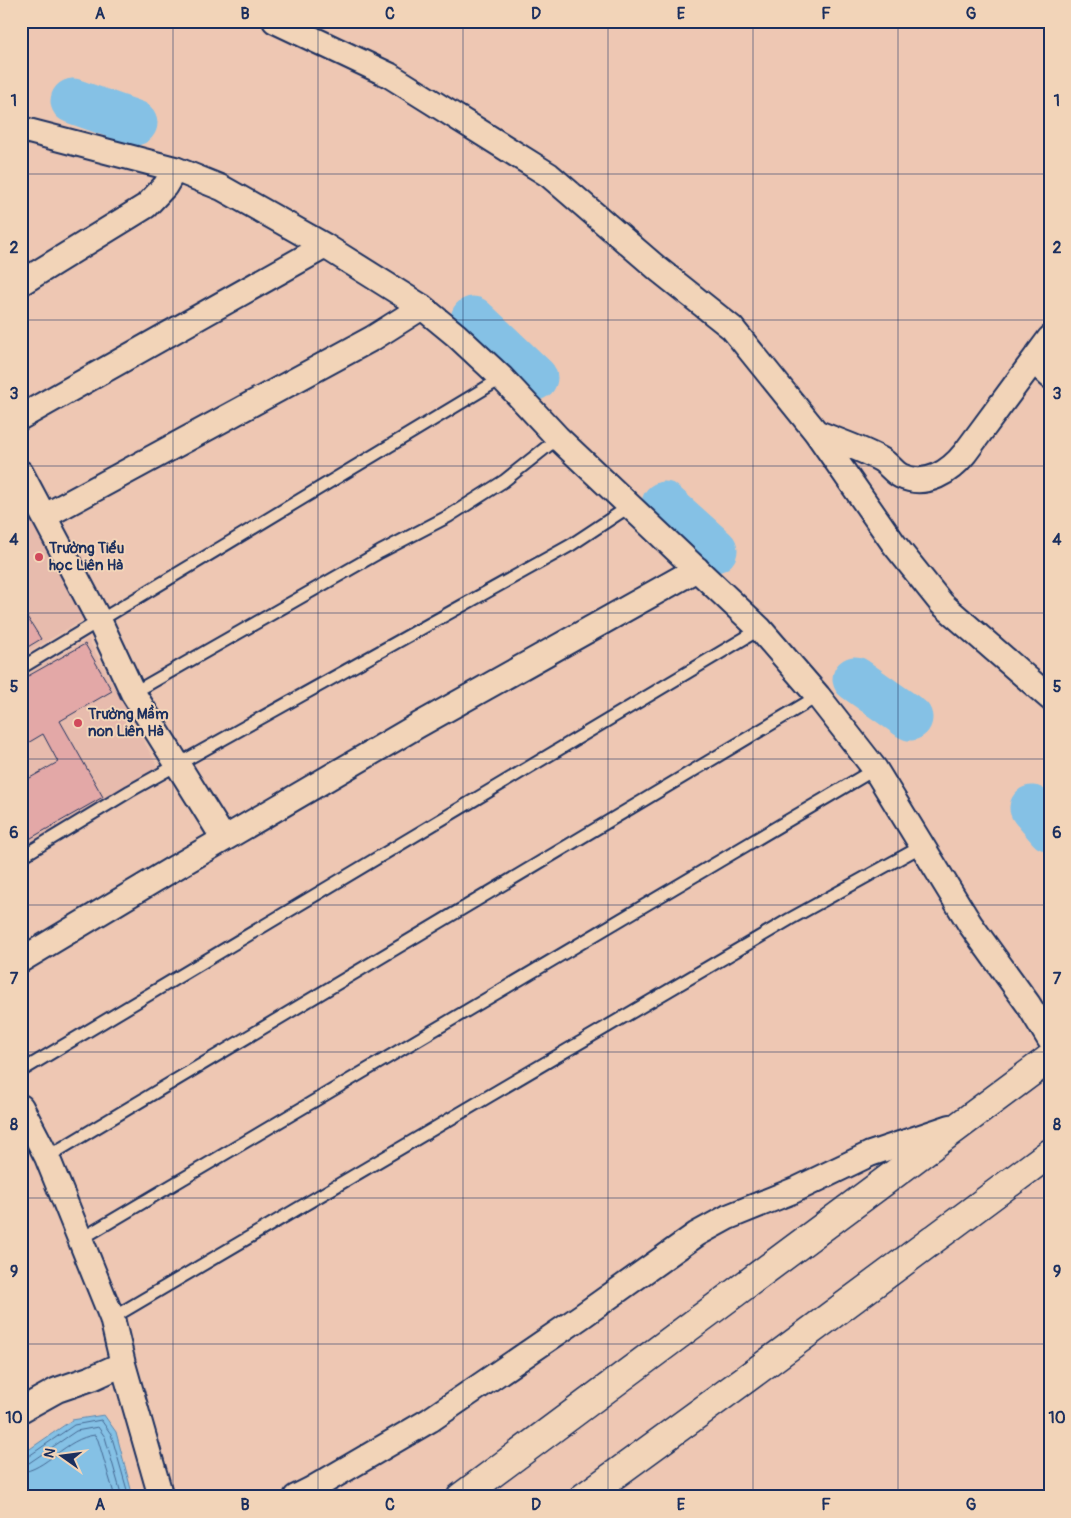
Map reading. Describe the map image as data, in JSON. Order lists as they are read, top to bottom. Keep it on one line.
{"places":["Trường Tiểu học Liên Hà","Trường Mầm non Liên Hà"],"north":"left","grid":{"columns":["A","B","C","D","E","F","G"],"rows":["1","2","3","4","5","6","7","8","9","10"]}}
